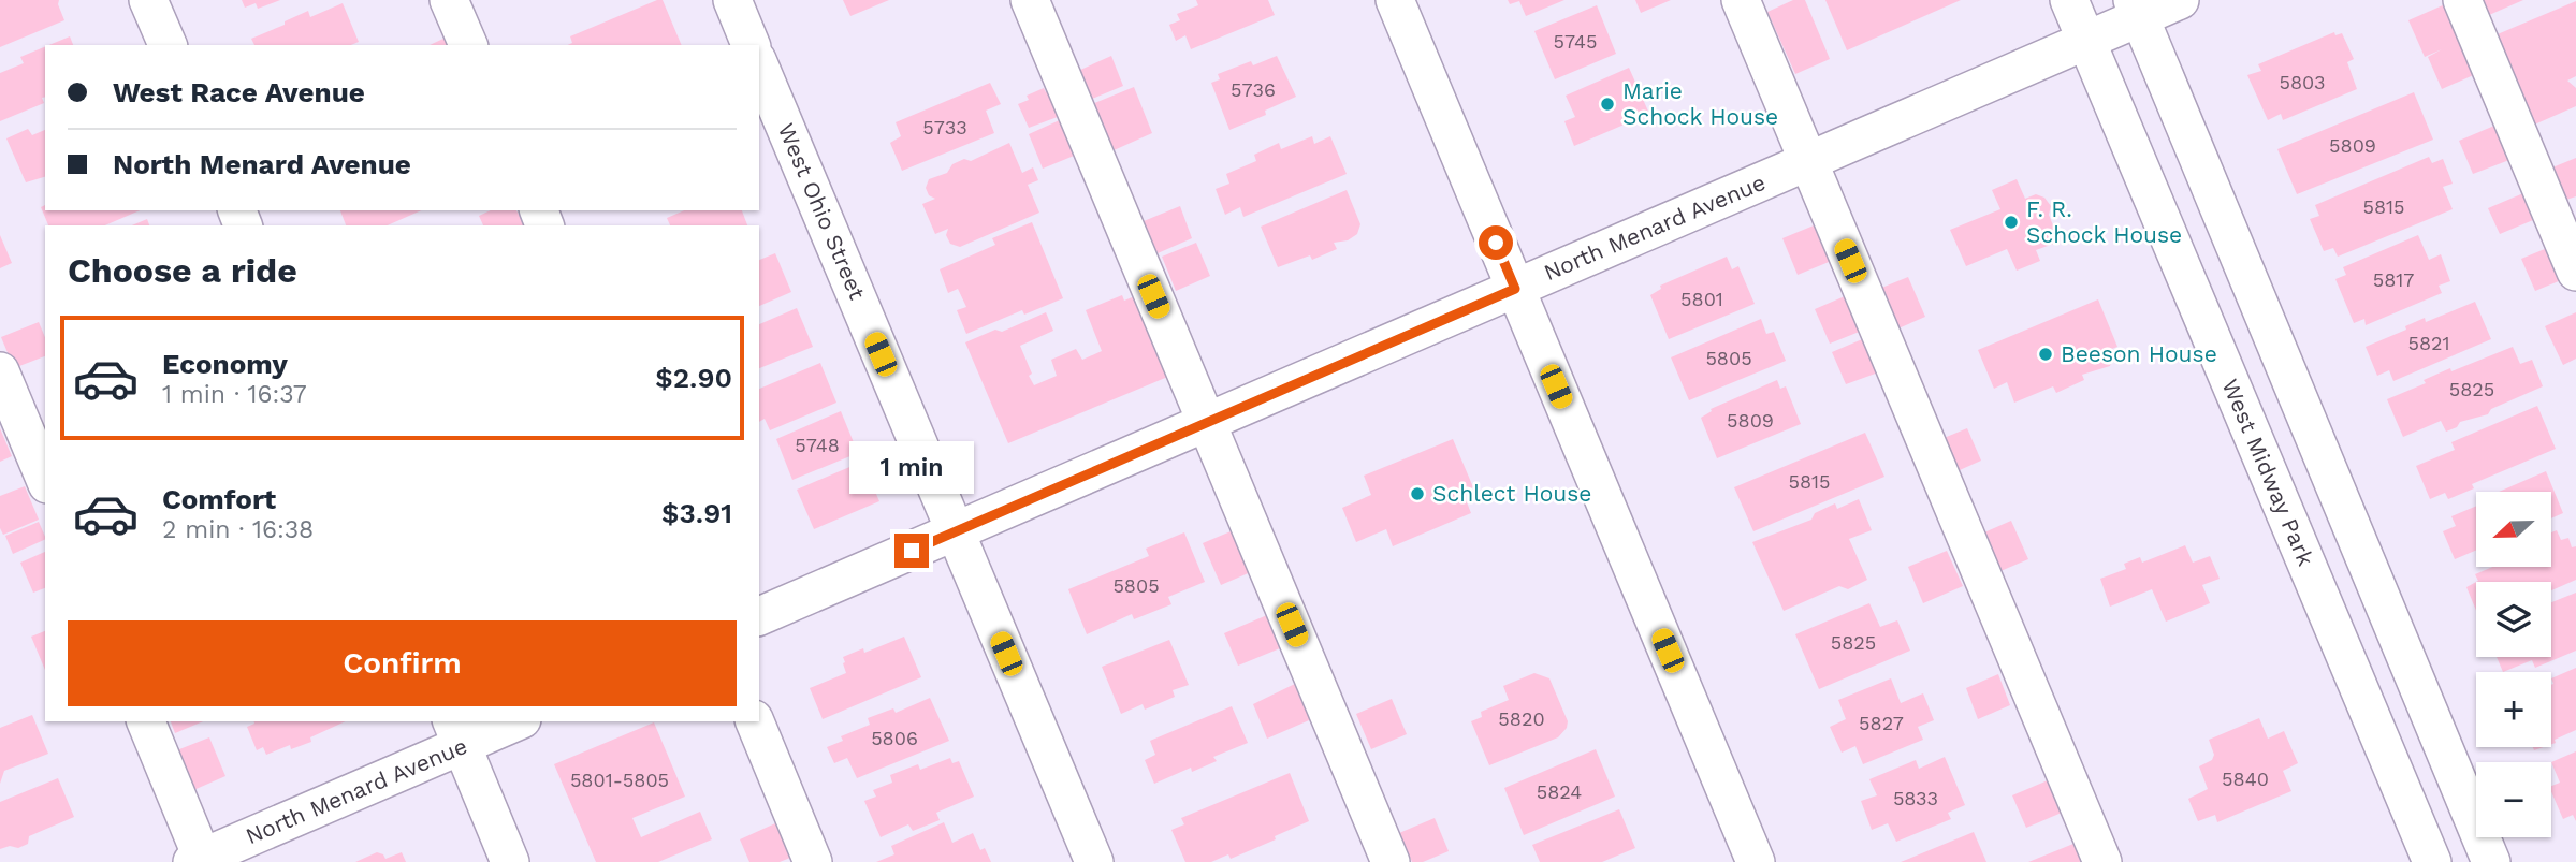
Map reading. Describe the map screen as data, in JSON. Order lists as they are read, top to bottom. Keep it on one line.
{"streets":{"street":["West Ohio Street","North Menard Avenue","West Midway Park"]},"crossings":[["West Ohio Street","North Menard Avenue"],["North Menard Avenue","West Midway Park"]],"places":["Marie Schock House","F. R. Schock House","Beeson House","Schlect House"],"house_numbers":["5745","5803","5736","5733","5809","5815","5817","5801","5821","5805","5825","5809","5748","5815","5805","5825","5820","5827","5806","5840","5801-5805","5824","5833"],"north":"left","page":{"banner":["West Race Avenue","North Menard Avenue"],"heading":"Choose a ride","list":[{"name":"Economy","note":"1 min · 16:37","value":"$2.90"},{"name":"Comfort","note":"2 min · 16:38","value":"$3.91"}],"bubble":"1 min","map_buttons":["+","−"],"buttons":"Confirm"}}
